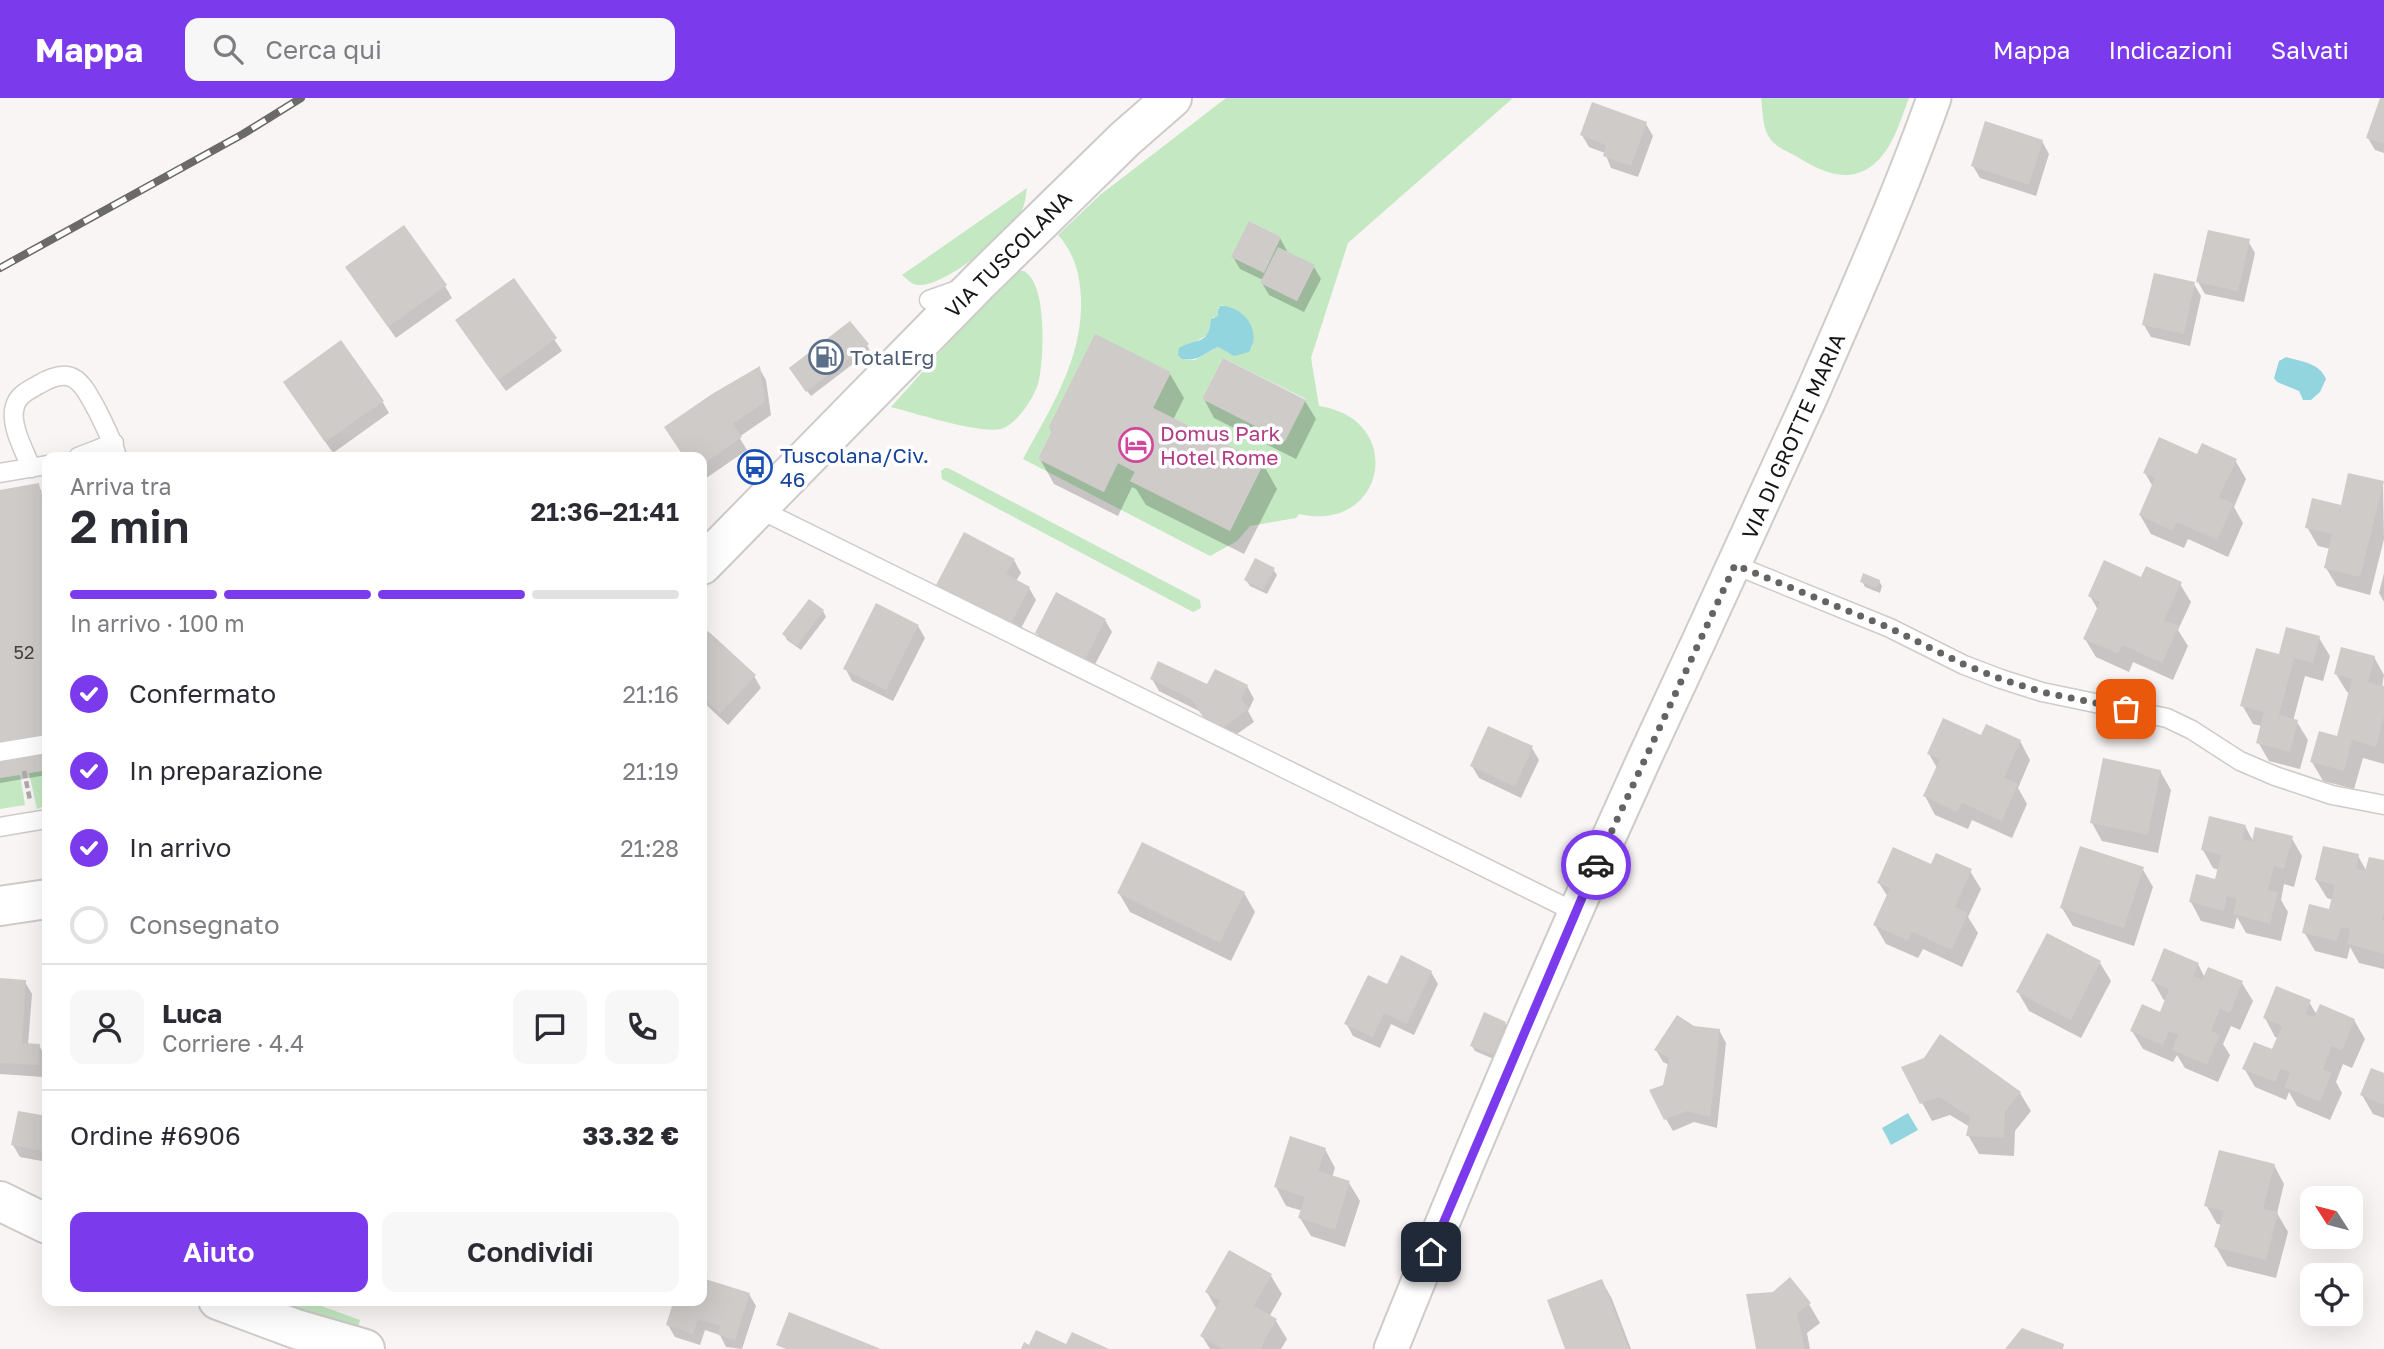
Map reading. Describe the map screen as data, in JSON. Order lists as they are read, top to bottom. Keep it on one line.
{"streets":{"main road":["VIA TUSCOLANA"],"street":["VIA DI GROTTE MARIA"]},"places":{"fuel station":["TotalErg"],"hotel":["Domus Park Hotel Rome"],"bus stop":["Tuscolana/Civ. 46"]},"house_numbers":["52"],"north":"top left","page":{"header":"Mappa","search":"Cerca qui","nav":["Mappa","Indicazioni","Salvati"],"heading":["2 min","Arriva tra","21:36–21:41"],"panel":["Luca","Corriere · 4.4","Ordine #6906","33.32 €"],"bar":"In arrivo · 100 m","list":[["Confermato","21:16"],["In preparazione","21:19"],["In arrivo","21:28"],"Consegnato"],"buttons":["Aiuto","Condividi"]}}
